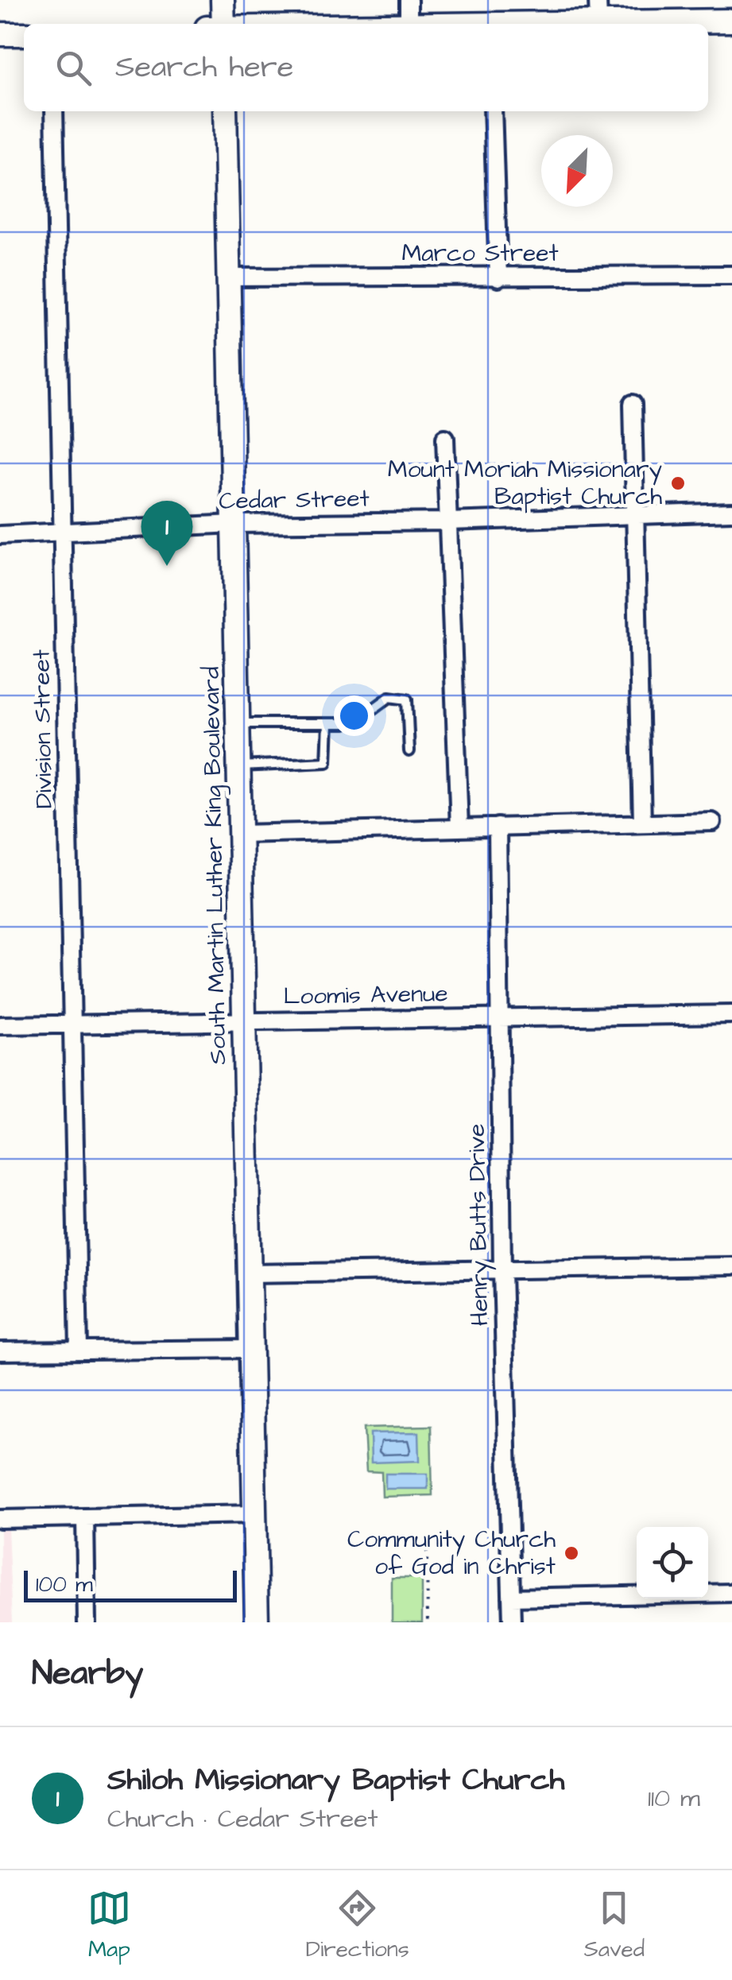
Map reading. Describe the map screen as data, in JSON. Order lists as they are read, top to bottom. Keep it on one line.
{"streets":{"street":["Marco Street","Cedar Street","Division Street","South Martin Luther King Boulevard","Loomis Avenue","Henry Butts Drive"]},"crossings":[["Marco Street","South Martin Luther King Boulevard"],["Cedar Street","Division Street"],["Cedar Street","South Martin Luther King Boulevard"],["Division Street","Loomis Avenue"],["South Martin Luther King Boulevard","Loomis Avenue"],["Loomis Avenue","Henry Butts Drive"]],"places":["Mount Moriah Missionary Baptist Church","Community Church of God in Christ"],"scale_bar":"100 m","north":"bottom left","page":{"search":"Search here","pins":"1","scale":"100 m","heading":"Nearby","list":[{"mark":"1","name":"Shiloh Missionary Baptist Church","note":"Church · Cedar Street","value":"110 m"}],"nav":["Map","Directions","Saved"]}}
